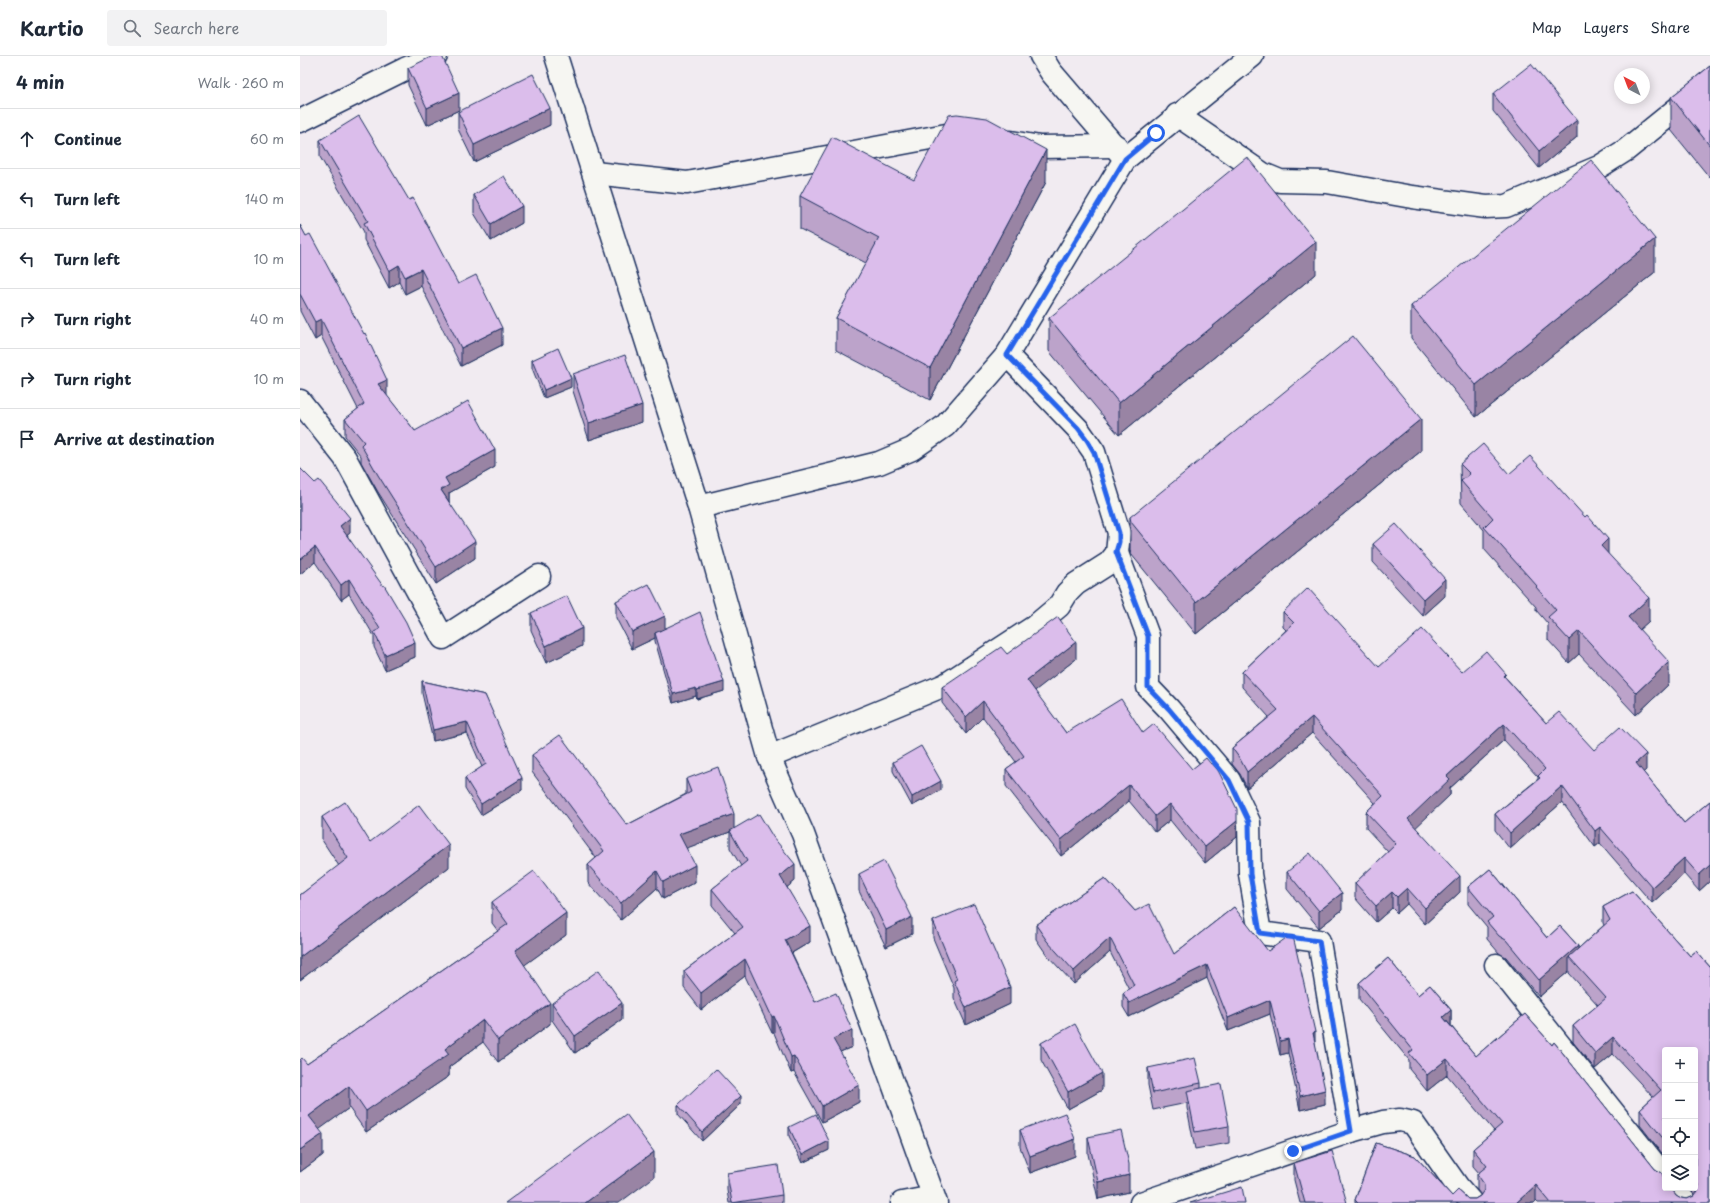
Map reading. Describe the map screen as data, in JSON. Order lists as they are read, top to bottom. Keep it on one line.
{"north":"top left","page":{"header":"Kartio","search":"Search here","nav":["Map","Layers","Share"],"heading":["4 min","Walk · 260 m"],"list":[["Continue","60 m"],["Turn left","140 m"],["Turn left","10 m"],["Turn right","40 m"],["Turn right","10 m"],"Arrive at destination"],"map_buttons":["+","−"]}}
